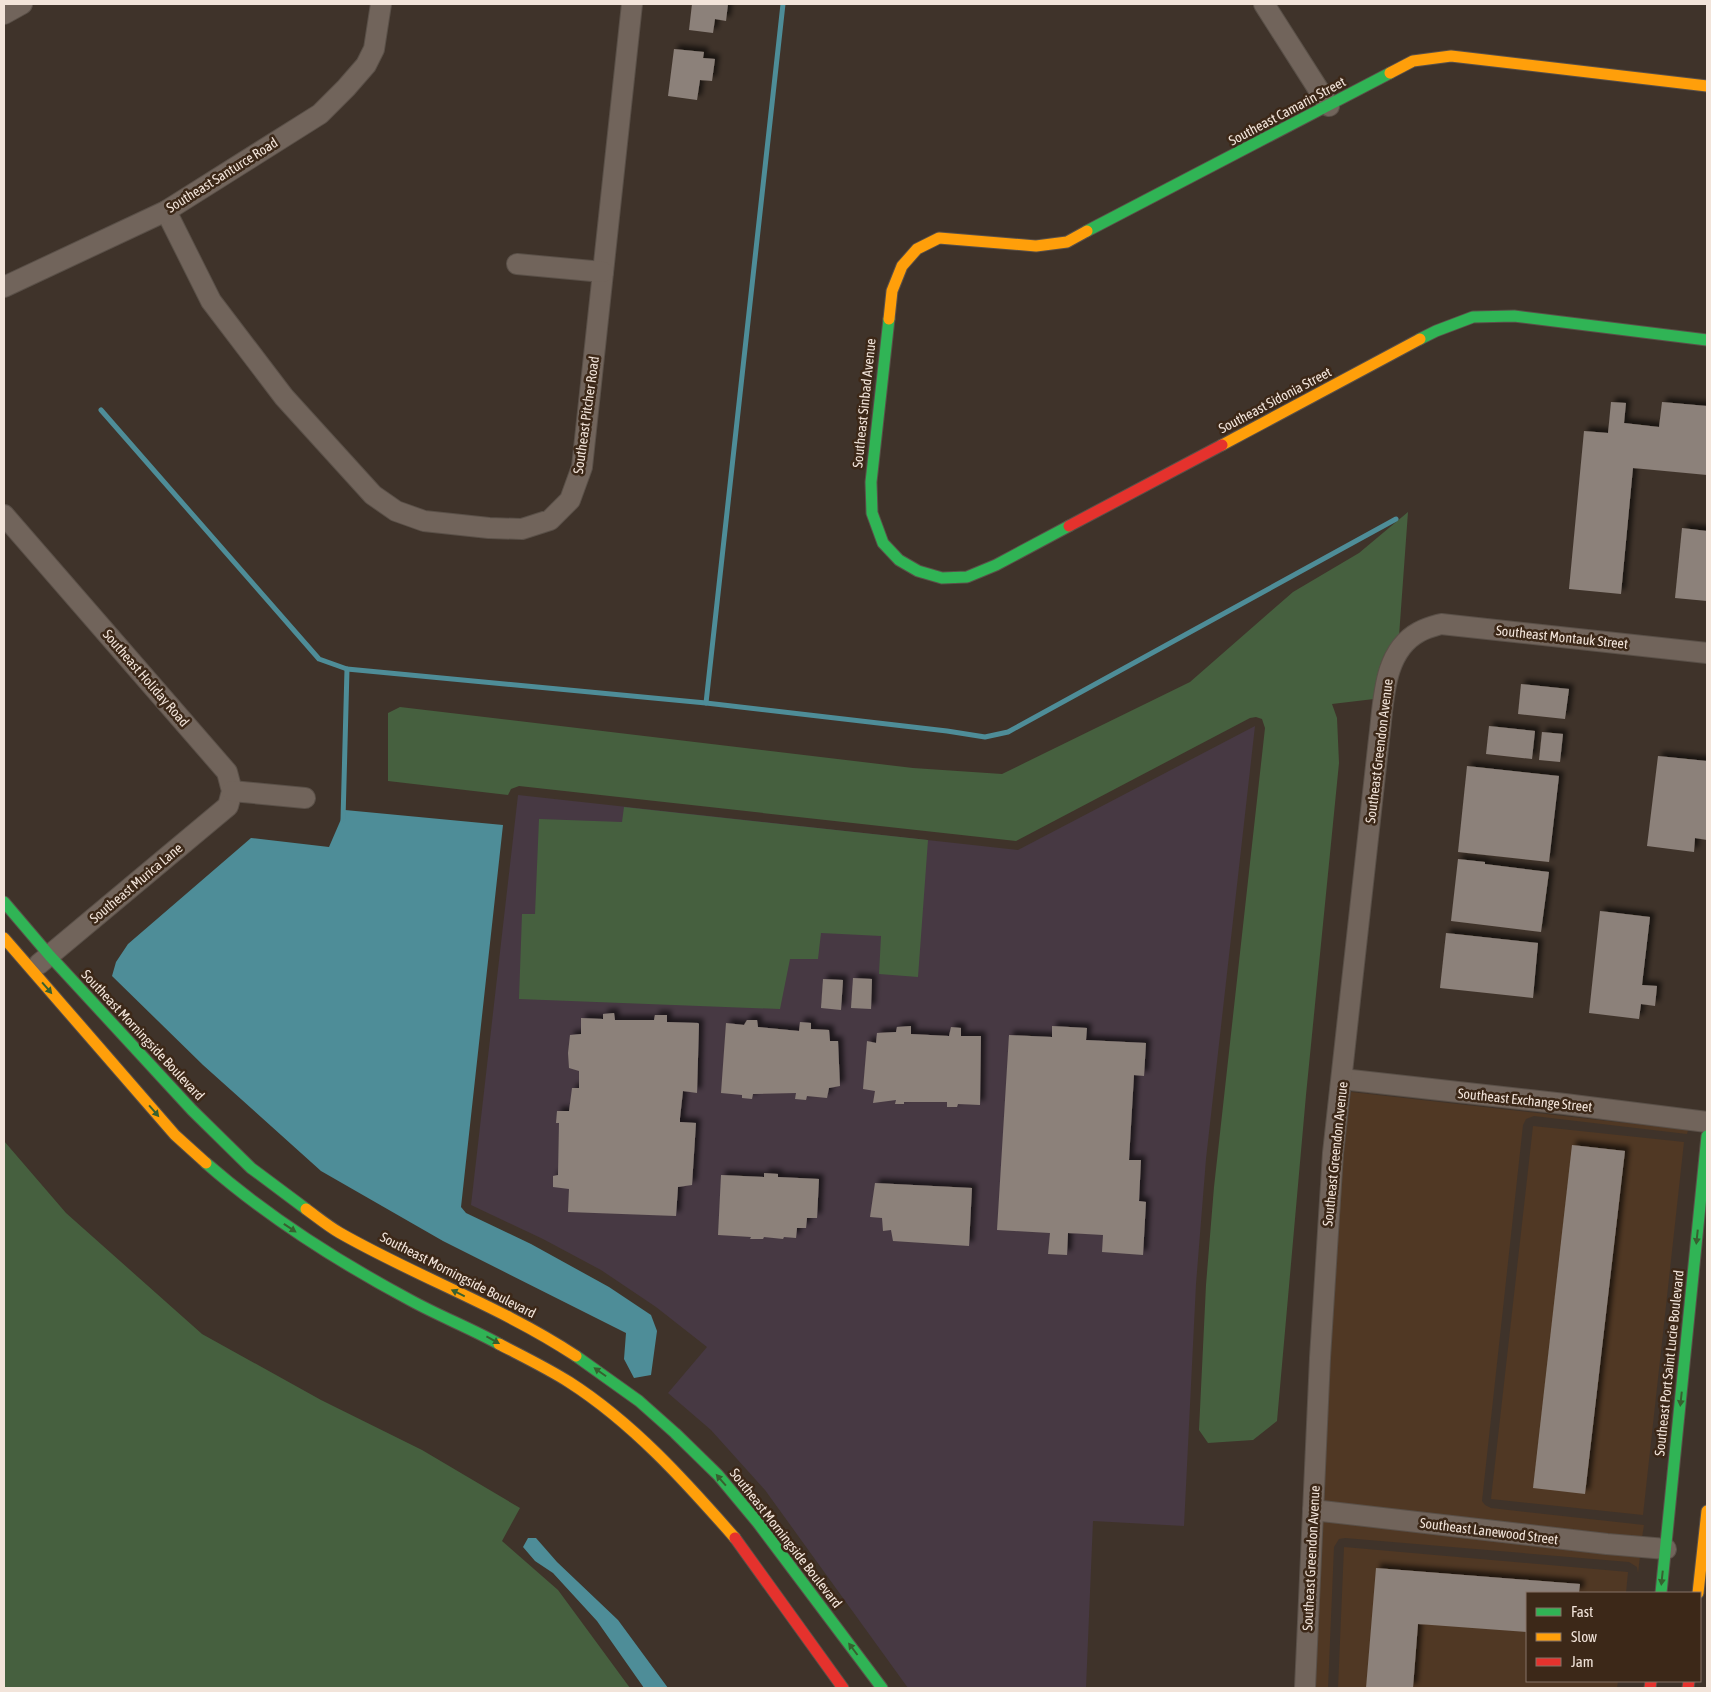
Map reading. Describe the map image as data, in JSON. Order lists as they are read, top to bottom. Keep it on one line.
{"streets":{"street":["Southeast Camarin Street","Southeast Santurce Road","Southeast Sidonia Street","Southeast Sinbad Avenue","Southeast Pitcher Road","Southeast Montauk Street","Southeast Holiday Road","Southeast Greendon Avenue","Southeast Murica Lane","Southeast Morningside Boulevard","Southeast Exchange Street","Southeast Port Saint Lucie Boulevard","Southeast Lanewood Street"]},"crossings":[["Southeast Camarin Street","Southeast Sinbad Avenue"],["Southeast Santurce Road","Southeast Pitcher Road"],["Southeast Sidonia Street","Southeast Sinbad Avenue"],["Southeast Montauk Street","Southeast Greendon Avenue"],["Southeast Holiday Road","Southeast Murica Lane"],["Southeast Greendon Avenue","Southeast Exchange Street"],["Southeast Greendon Avenue","Southeast Lanewood Street"],["Southeast Murica Lane","Southeast Morningside Boulevard"],["Southeast Port Saint Lucie Boulevard","Southeast Lanewood Street"]],"one_way":["Southeast Port Saint Lucie Boulevard"],"legend":["Fast","Slow","Jam"]}
